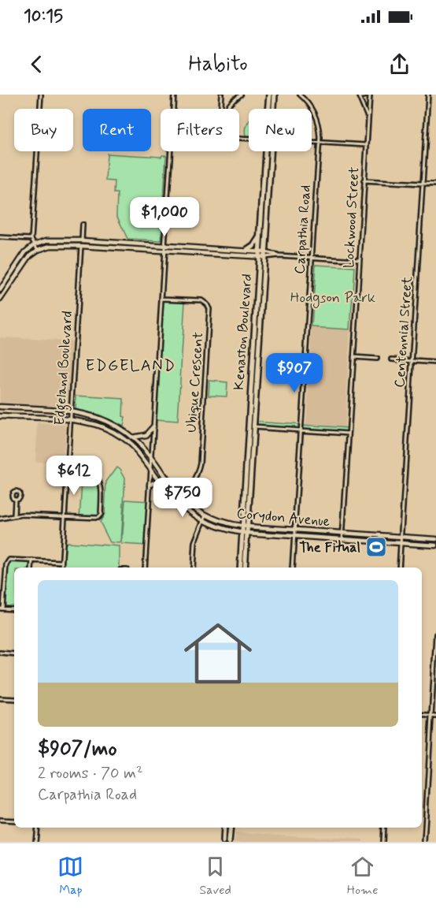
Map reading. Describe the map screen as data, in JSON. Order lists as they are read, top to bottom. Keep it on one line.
{"streets":{"main road":["Kenaston Boulevard","Corydon Avenue"],"street":["Lockwood Street","Carpathia Road","Centennial Street","Edgeland Boulevard","Ubique Crescent"]},"crossings":[["Lockwood Street","Corydon Avenue"],["Carpathia Road","Corydon Avenue"],["Kenaston Boulevard","Corydon Avenue"],["Centennial Street","Corydon Avenue"],["Edgeland Boulevard","Corydon Avenue"],["Ubique Crescent","Corydon Avenue"]],"districts":["EDGELAND"],"parks":["Hodgson Park"],"places":{"sports":["The Fitual"]},"page":{"status":"10:15","header":"Habito","chip":["Buy","Rent","Filters","New"],"price":["$1,000","$907","$612","$750"],"list":[{"name":"$907/mo","note":"2 rooms · 70 m² · Carpathia Road"}],"tabs":["Map","Saved","Home"]}}
